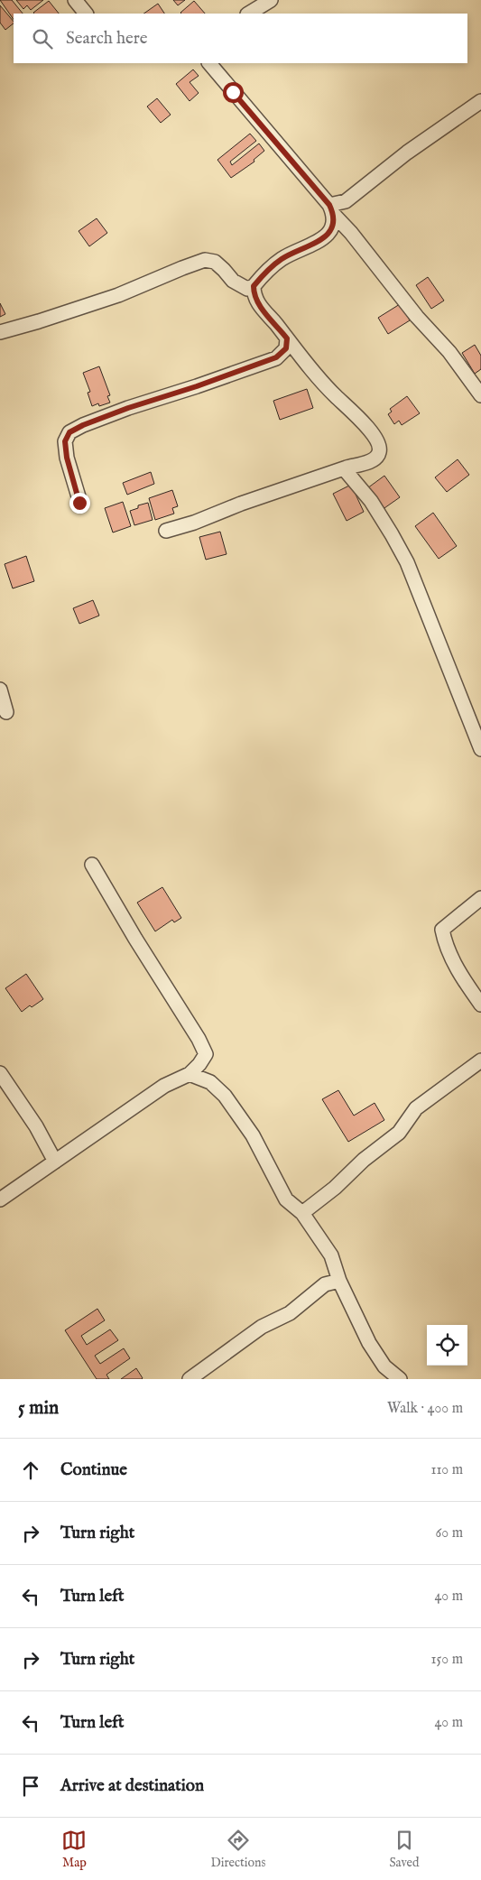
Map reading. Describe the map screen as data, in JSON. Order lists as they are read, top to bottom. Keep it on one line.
{"page":{"search":"Search here","heading":["5 min","Walk · 400 m"],"list":[["Continue","110 m"],["Turn right","60 m"],["Turn left","40 m"],["Turn right","150 m"],["Turn left","40 m"],"Arrive at destination"],"nav":["Map","Directions","Saved"]}}
